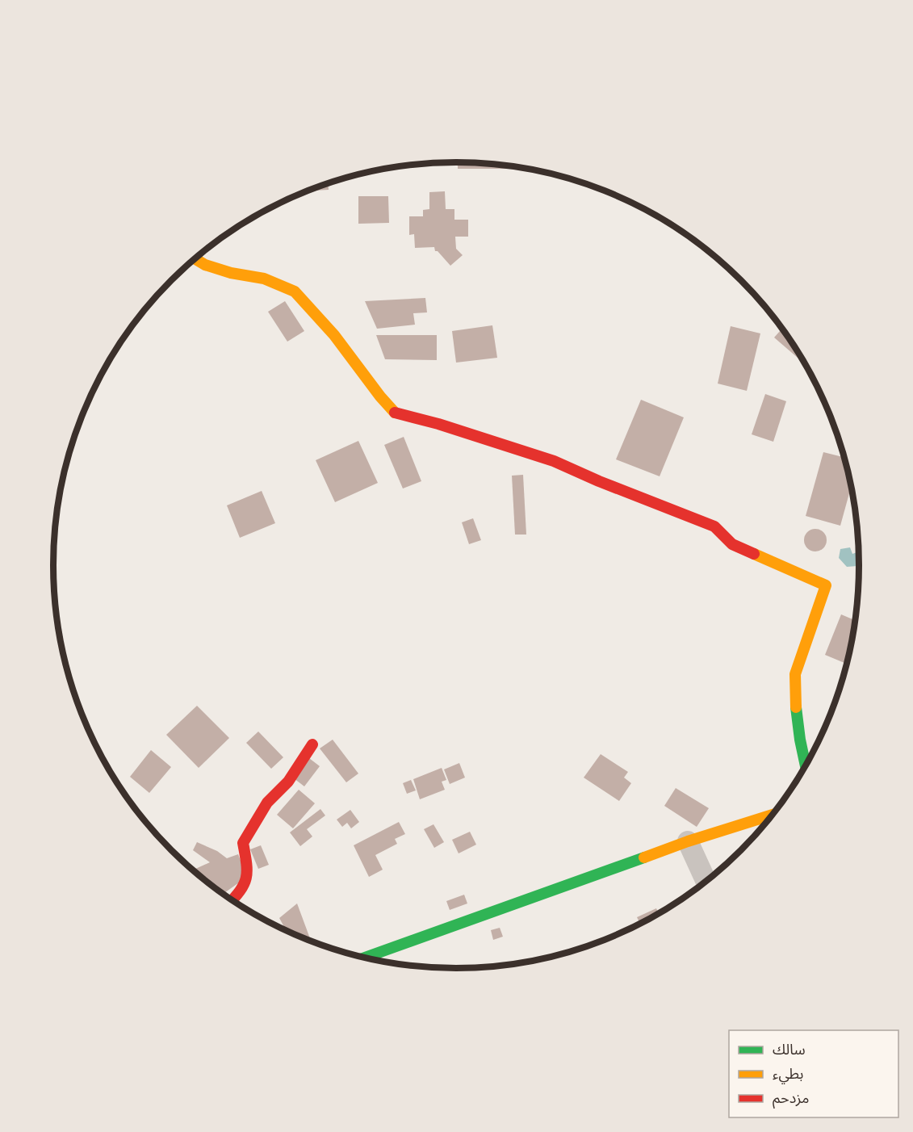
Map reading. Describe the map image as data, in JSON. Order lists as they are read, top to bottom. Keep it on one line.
{"legend":["سالك","بطيء","مزدحم"]}
